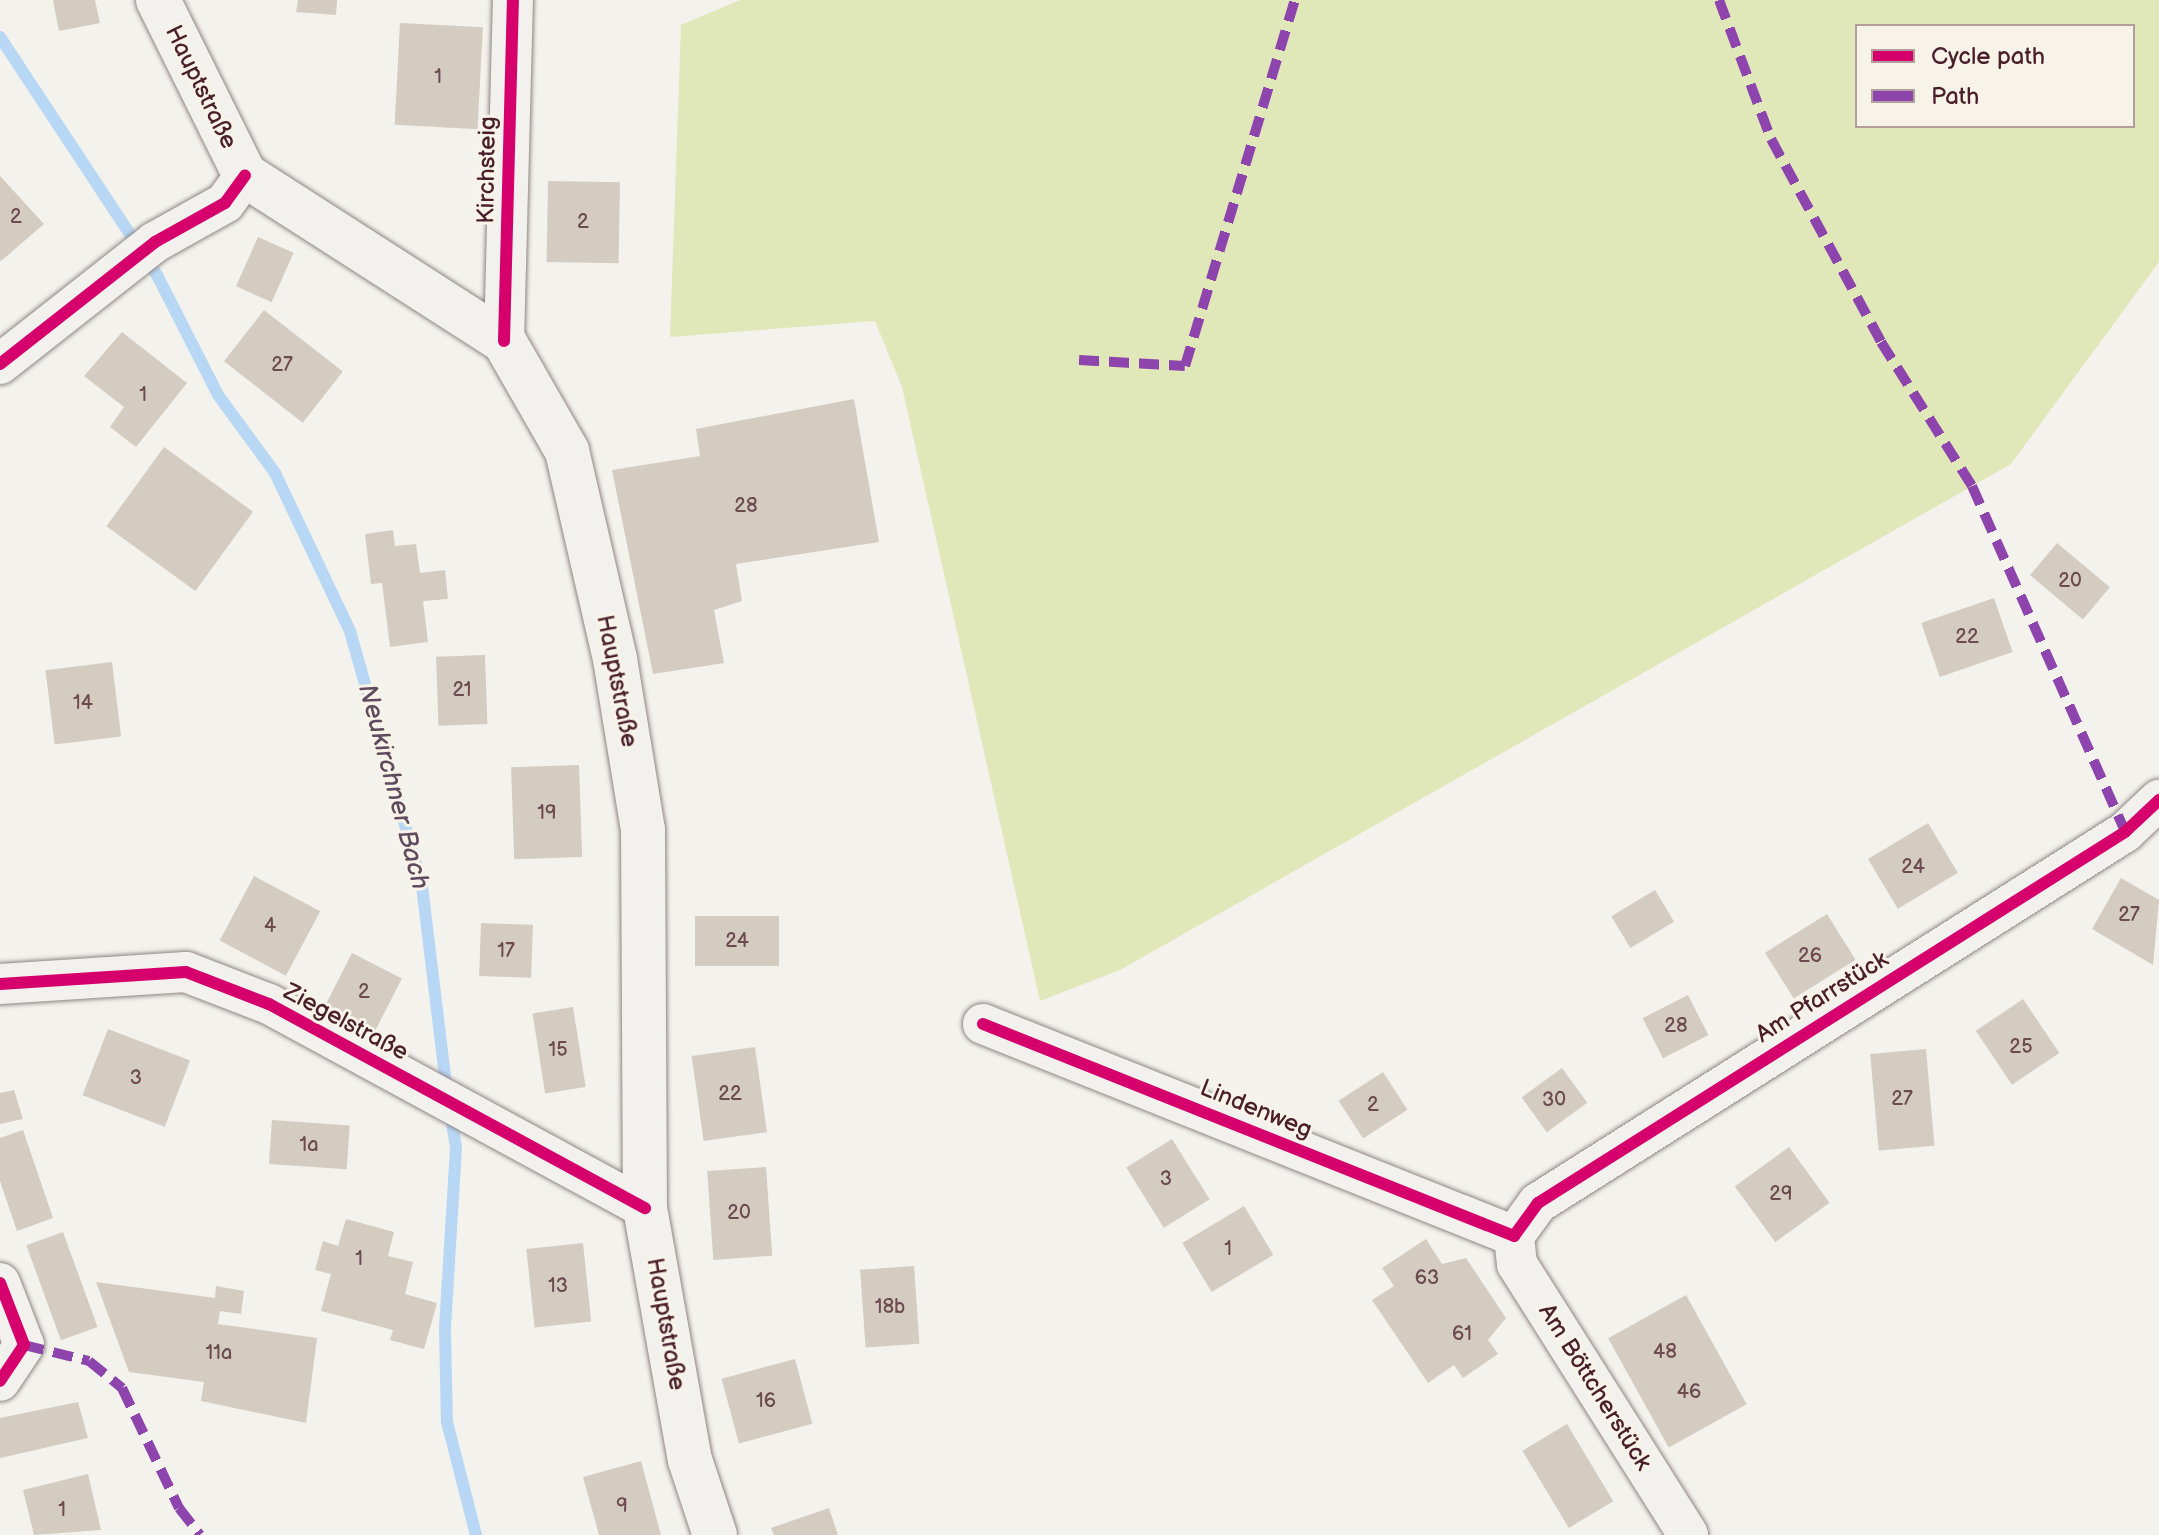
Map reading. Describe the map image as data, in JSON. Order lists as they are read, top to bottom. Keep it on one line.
{"streets":{"main road":["Hauptstraße"],"street":["Kirchsteig","Am Pfarrstück","Ziegelstraße","Lindenweg","Am Böttcherstück"]},"crossings":[["Hauptstraße","Kirchsteig"],["Hauptstraße","Ziegelstraße"],["Am Pfarrstück","Lindenweg"],["Am Pfarrstück","Am Böttcherstück"],["Lindenweg","Am Böttcherstück"]],"water":["Neukirchner Bach"],"house_numbers":["1","2","2","27","1","28","20","22","21","14","19","24","27","4","24","17","26","2","28","25","15","3","22","27","30","2","1a","3","29","20","1","1","63","13","18b","61","48","11a","46","16","9","1"],"legend":["Cycle path","Path"]}
